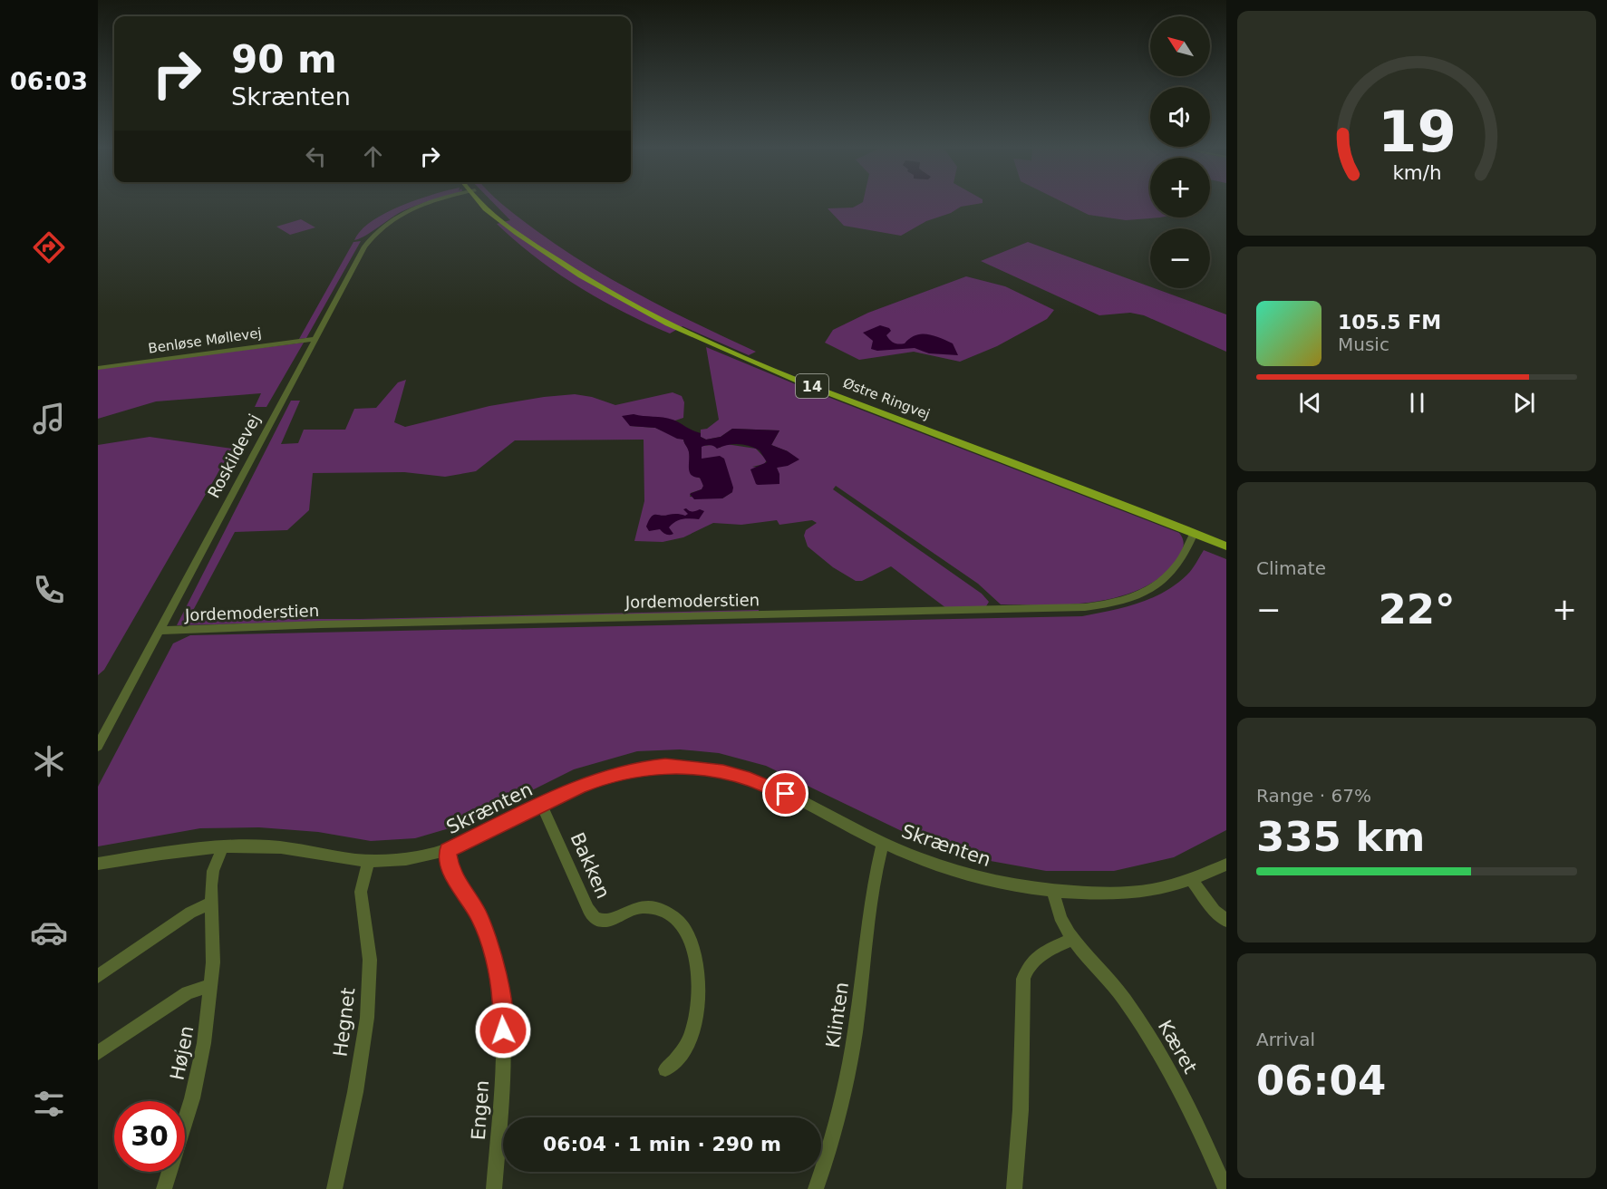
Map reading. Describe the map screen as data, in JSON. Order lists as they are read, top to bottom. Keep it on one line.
{"streets":{"main road":["14","Østre Ringvej"],"street":["Benløse Møllevej","Roskildevej","Jordemoderstien","Skrænten","Bakken","Klinten","Hegnet","Kæret","Højen","Engen"]},"crossings":[["Benløse Møllevej","Roskildevej"],["Østre Ringvej","Jordemoderstien"],["Roskildevej","Jordemoderstien"],["Skrænten","Bakken"],["Skrænten","Klinten"],["Skrænten","Hegnet"],["Skrænten","Kæret"],["Skrænten","Højen"],["Skrænten","Engen"]],"north":"top left","page":{"tabs":"06:03","map_buttons":["+","−"],"turn":["90 m","Skrænten"],"song":["105.5 FM","Music"],"tile":["Climate",["Range · 67%","335 km"],["Arrival","06:04"]],"heat":["−","22°","+"],"limit":"30","trip":"06:04 · 1 min · 290 m","gauge":["19","km/h"]}}
